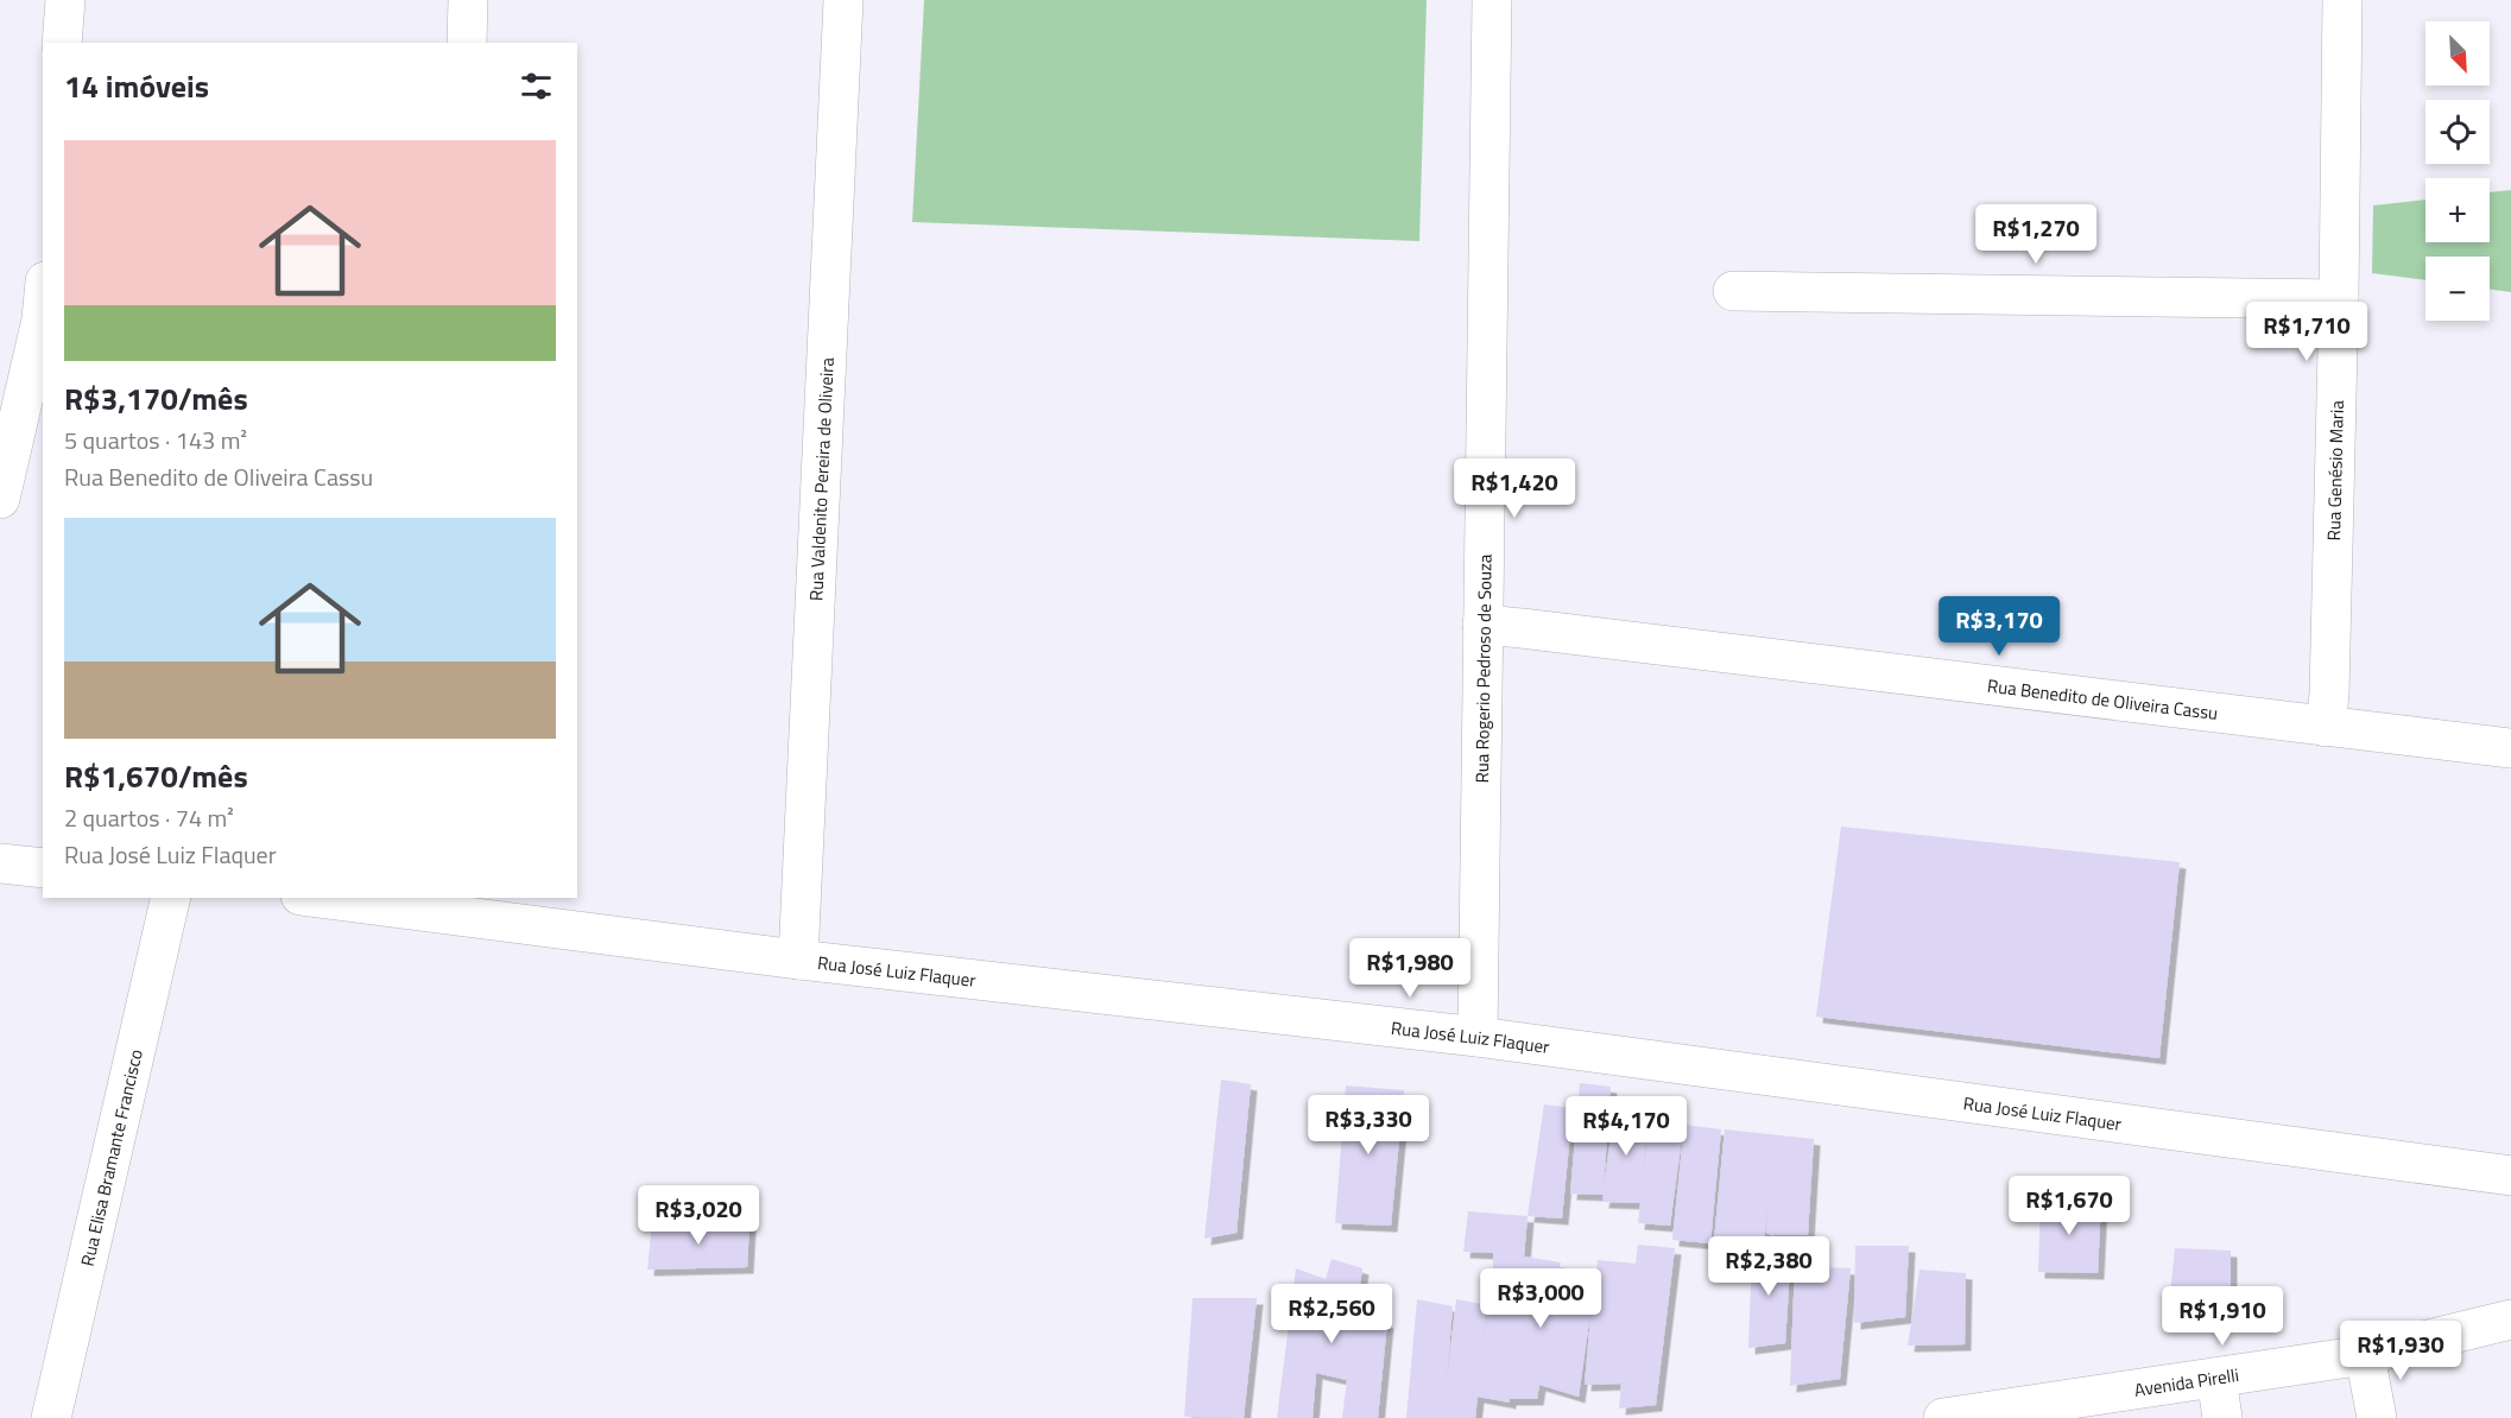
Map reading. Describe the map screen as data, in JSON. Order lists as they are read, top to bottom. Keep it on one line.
{"streets":{"street":["Rua Genésio Maria","Rua Valdenito Pereira de Oliveira","Rua Rogerio Pedroso de Souza","Rua Benedito de Oliveira Cassu","Rua José Luiz Flaquer","Rua Elisa Bramante Francisco","Avenida Pirelli"]},"crossings":[["Rua Genésio Maria","Rua Benedito de Oliveira Cassu"],["Rua Valdenito Pereira de Oliveira","Rua José Luiz Flaquer"],["Rua Rogerio Pedroso de Souza","Rua Benedito de Oliveira Cassu"],["Rua Rogerio Pedroso de Souza","Rua José Luiz Flaquer"]],"north":"bottom right","page":{"map_buttons":["+","−"],"heading":"14 imóveis","list":[{"name":"R$3,170/mês","note":"5 quartos · 143 m² · Rua Benedito de Oliveira Cassu"},{"name":"R$1,670/mês","note":"2 quartos · 74 m² · Rua José Luiz Flaquer"}],"price":["R$1,270","R$1,710","R$1,420","R$3,170","R$1,980","R$3,330","R$4,170","R$1,670","R$3,020","R$2,380","R$3,000","R$2,560","R$1,910","R$1,930"]}}
